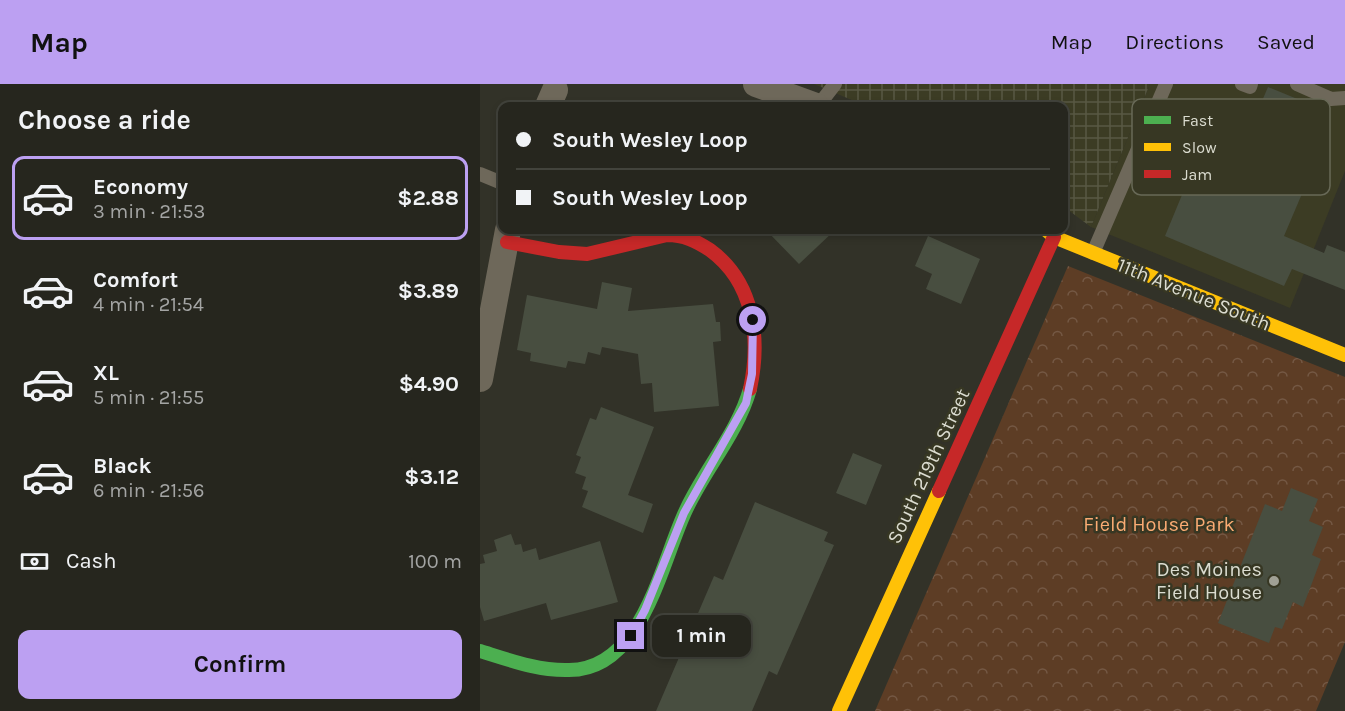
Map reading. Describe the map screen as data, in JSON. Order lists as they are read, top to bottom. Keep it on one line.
{"streets":{"street":["11th Avenue South","South 219th Street"]},"parks":["Field House Park"],"places":["Des Moines Field House"],"legend":["Fast","Slow","Jam"],"page":{"header":"Map","nav":["Map","Directions","Saved"],"heading":"Choose a ride","banner":["South Wesley Loop","South Wesley Loop"],"list":[{"name":"Economy","note":"3 min · 21:53","value":"$2.88"},{"name":"Comfort","note":"4 min · 21:54","value":"$3.89"},{"name":"XL","note":"5 min · 21:55","value":"$4.90"},{"name":"Black","note":"6 min · 21:56","value":"$3.12"}],"pay":["Cash","100 m"],"bubble":"1 min","buttons":"Confirm"}}
